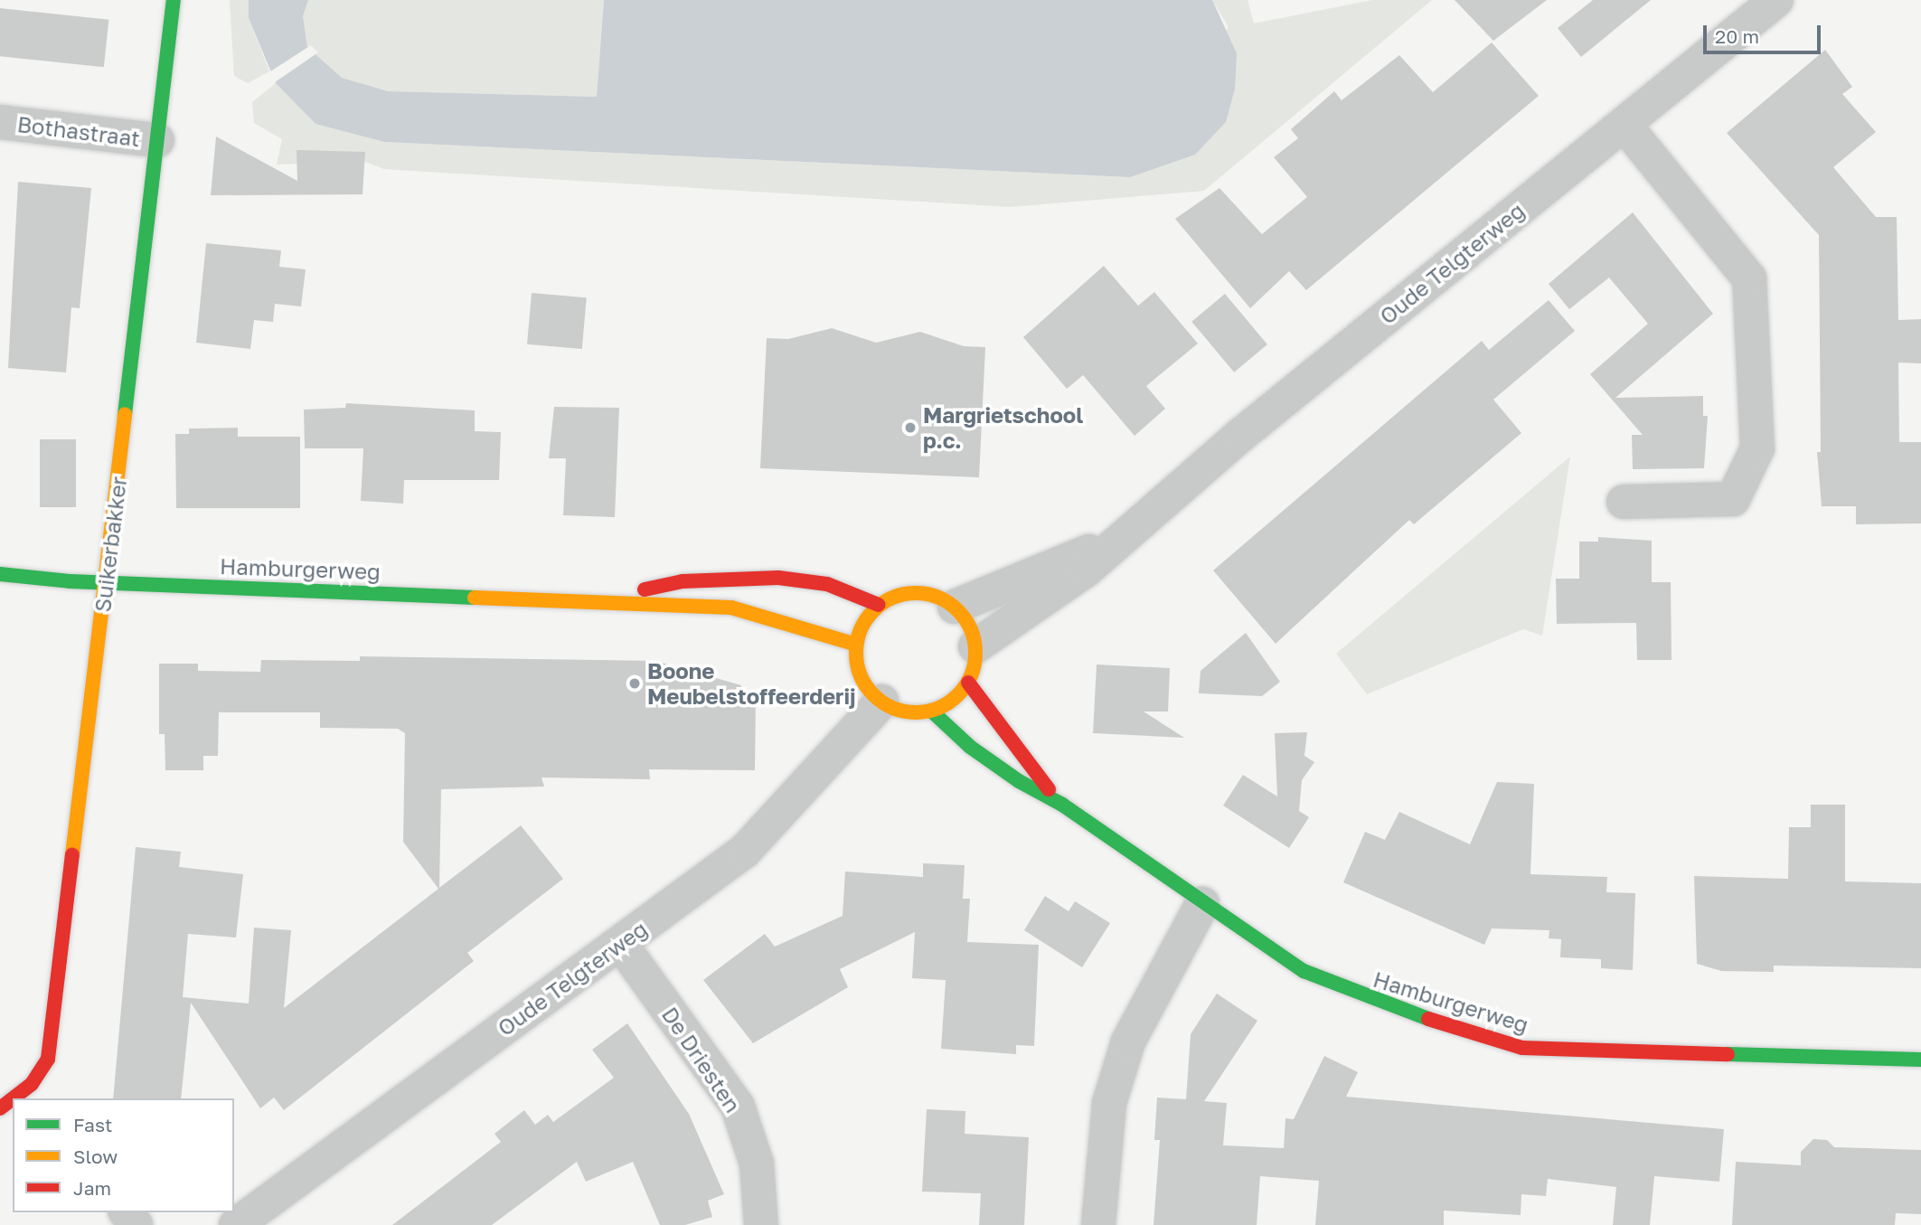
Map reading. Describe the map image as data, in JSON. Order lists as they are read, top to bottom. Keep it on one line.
{"streets":{"street":["Bothastraat","Oude Telgterweg","Suikerbakker","Hamburgerweg","De Driesten"]},"crossings":[["Bothastraat","Suikerbakker"],["Oude Telgterweg","Hamburgerweg"],["Oude Telgterweg","De Driesten"],["Suikerbakker","Hamburgerweg"]],"places":["Margrietschool p.c.","Boone Meubelstoffeerderij"],"legend":["Fast","Slow","Jam"],"scale_bar":"20 m"}
